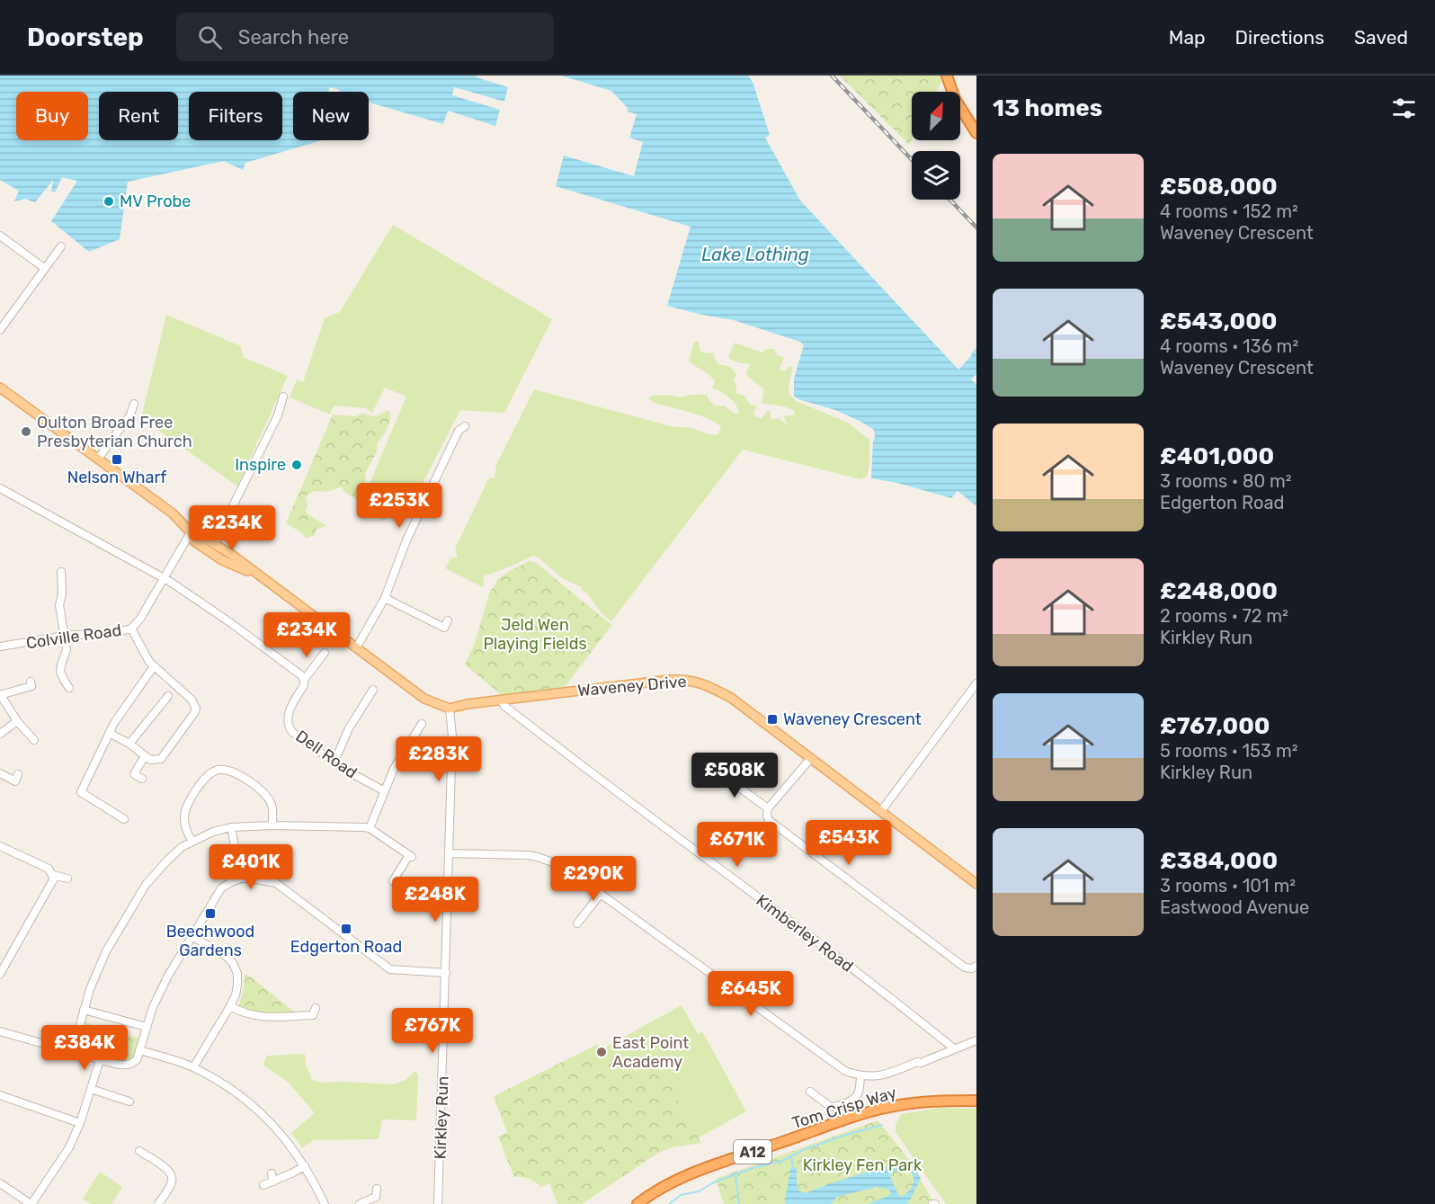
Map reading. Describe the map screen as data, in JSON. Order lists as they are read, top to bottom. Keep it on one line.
{"streets":{"highway":["Tom Crisp Way","A12"],"main road":["Waveney Drive"],"street":["Colville Road","Dell Road","Kimberley Road","Kirkley Run"]},"crossings":[["Waveney Drive","Kimberley Road"],["Waveney Drive","Kirkley Run"]],"water":["Lake Lothing"],"parks":["Jeld Wen Playing Fields","Kirkley Fen Park"],"places":{"other":["MV Probe","Oulton Broad Free Presbyterian Church","Inspire","East Point Academy"],"transit":["Nelson Wharf","Waveney Crescent","Beechwood Gardens","Edgerton Road"]},"north":"top right","page":{"header":"Doorstep","search":"Search here","nav":["Map","Directions","Saved"],"heading":"13 homes","chip":["Buy","Rent","Filters","New"],"list":[{"name":"£508,000","note":"4 rooms · 152 m² · Waveney Crescent"},{"name":"£543,000","note":"4 rooms · 136 m² · Waveney Crescent"},{"name":"£401,000","note":"3 rooms · 80 m² · Edgerton Road"},{"name":"£248,000","note":"2 rooms · 72 m² · Kirkley Run"},{"name":"£767,000","note":"5 rooms · 153 m² · Kirkley Run"},{"name":"£384,000","note":"3 rooms · 101 m² · Eastwood Avenue"}],"price":["£253K","£234K","£234K","£283K","£508K","£543K","£671K","£401K","£290K","£248K","£645K","£767K","£384K"]}}
